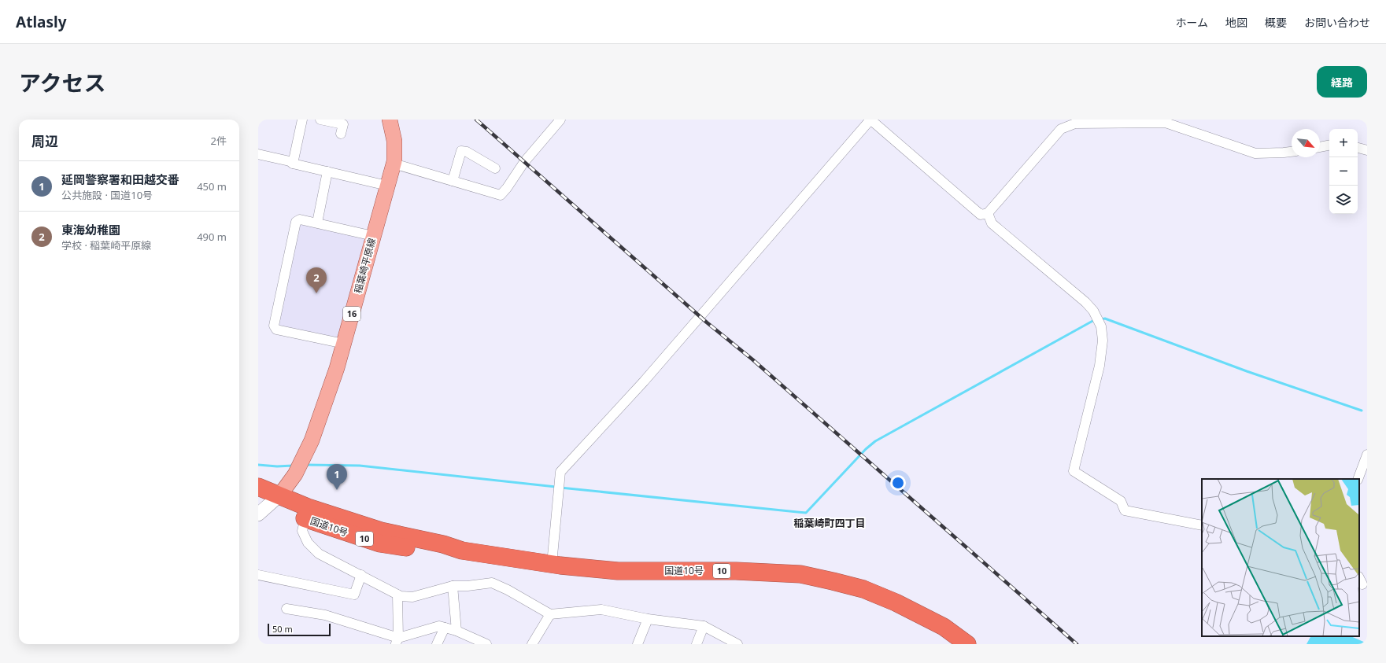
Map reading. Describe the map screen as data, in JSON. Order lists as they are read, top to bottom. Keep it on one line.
{"streets":{"highway":["国道10号","10"],"main road":["稲葉崎平原線","16"]},"crossings":[["稲葉崎平原線","国道10号"],["稲葉崎平原線","10"],["国道10号","10"]],"districts":["稲葉崎町四丁目"],"scale_bar":"50 m","north":"bottom right","page":{"header":"Atlasly","nav":["ホーム","地図","概要","お問い合わせ"],"title":"アクセス","buttons":"経路","heading":["周辺","2件"],"map_buttons":["+","−"],"list":[{"mark":"1","name":"延岡警察署和田越交番","note":"公共施設 · 国道10号","value":"450 m"},{"mark":"2","name":"東海幼稚園","note":"学校 · 稲葉崎平原線","value":"490 m"}],"pins":["2","1"],"scale":"50 m"}}
